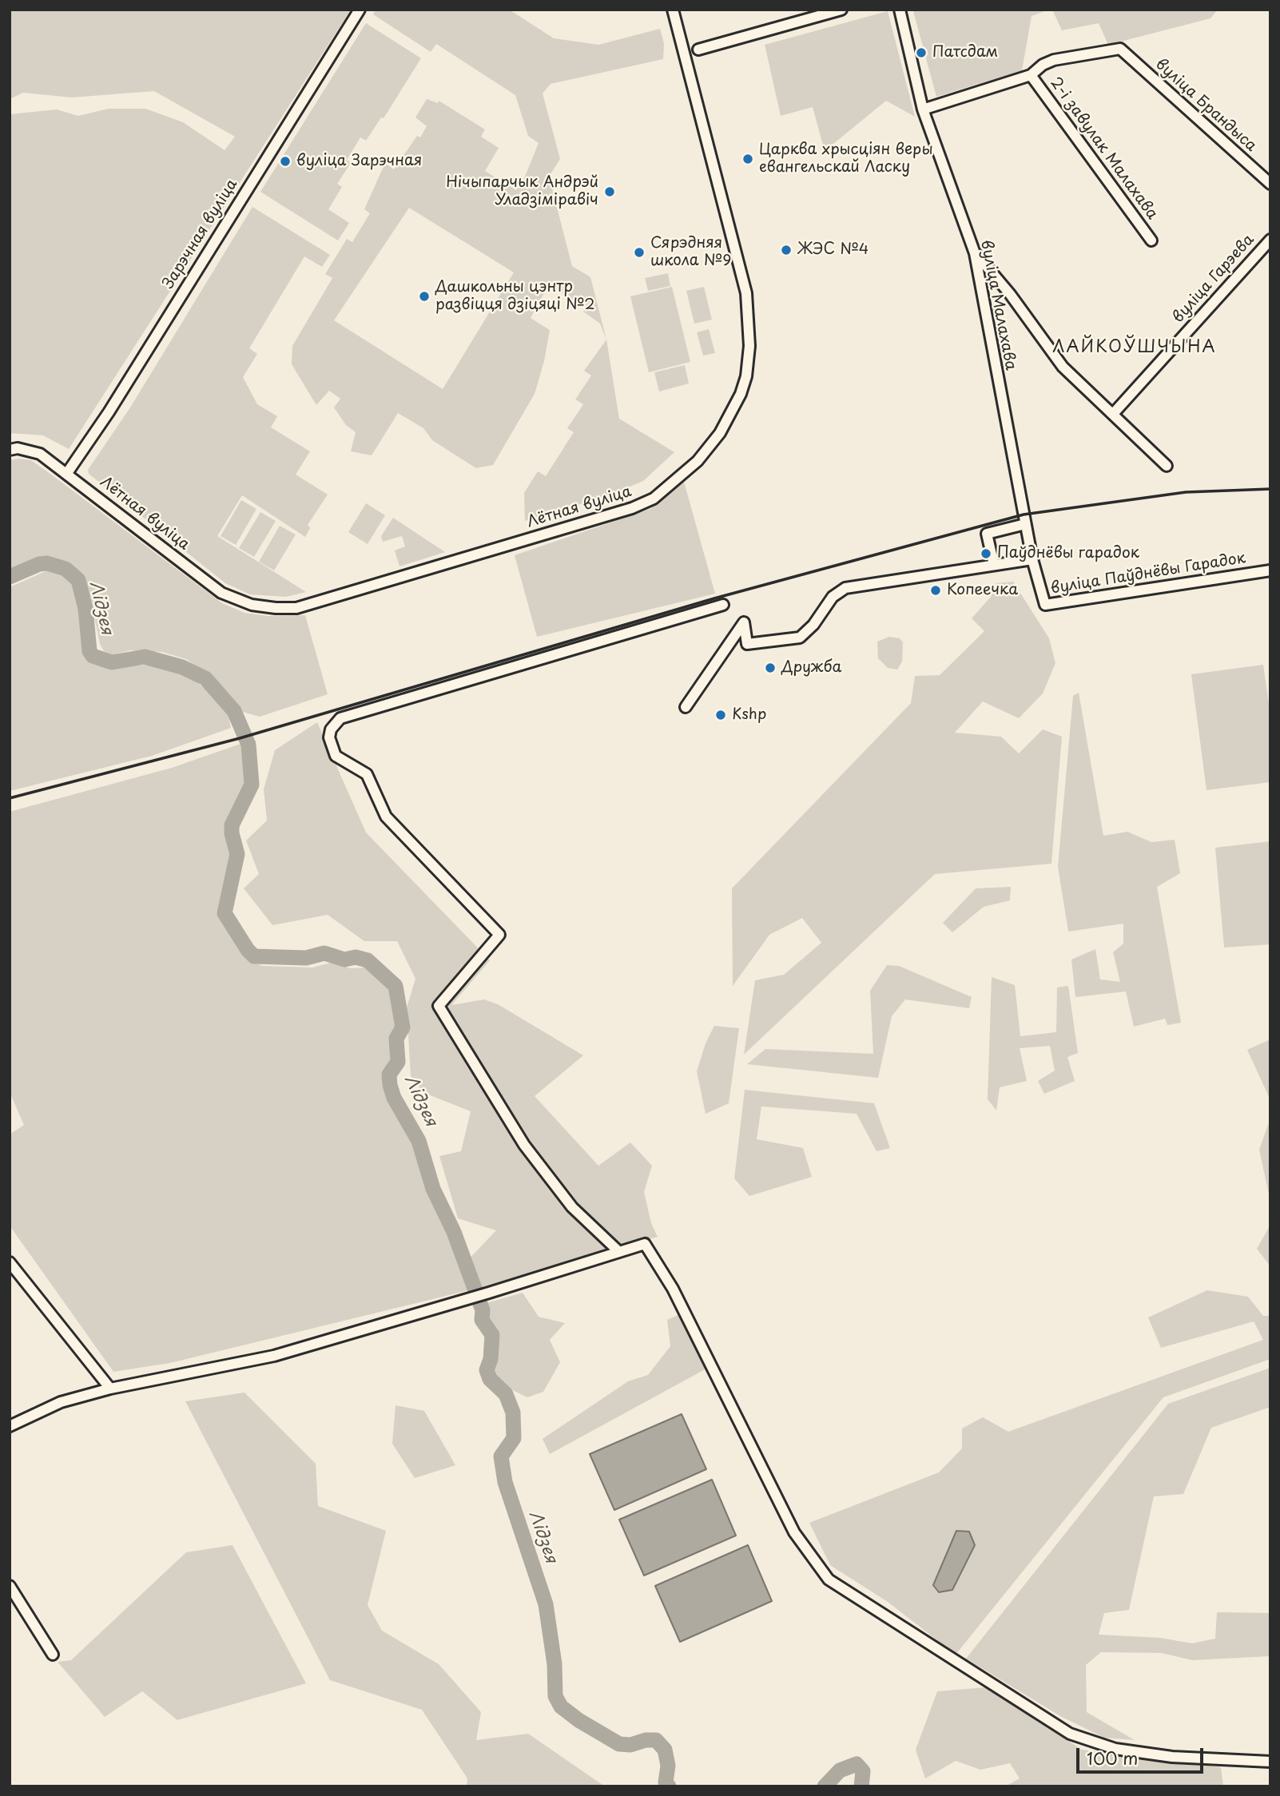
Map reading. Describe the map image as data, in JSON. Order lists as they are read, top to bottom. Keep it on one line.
{"streets":{"street":["вуліца Брандыса","2-і завулак Малахава","Зарэчная вуліца","вуліца Гарэева","вуліца Малахава","Лётная вуліца","вуліца Паўднёвы Гарадок"]},"crossings":[["вуліца Брандыса","2-і завулак Малахава"],["Зарэчная вуліца","Лётная вуліца"],["вуліца Малахава","вуліца Паўднёвы Гарадок"]],"districts":["ЛАЙКОЎШЧЫНА"],"water":["Лідзея"],"places":["Патсдам","Царква хрысціян веры евангельскай Ласку","вуліца Зарэчная","Нічыпарчык Андрэй Уладзіміравіч","ЖЭС №4","Сярэдняя школа №9","Дашкольны цэнтр развіцця дзіцяці №2","Паўднёвы гарадок","Копеечка","Дружба","Kshp"],"scale_bar":"100 m"}
